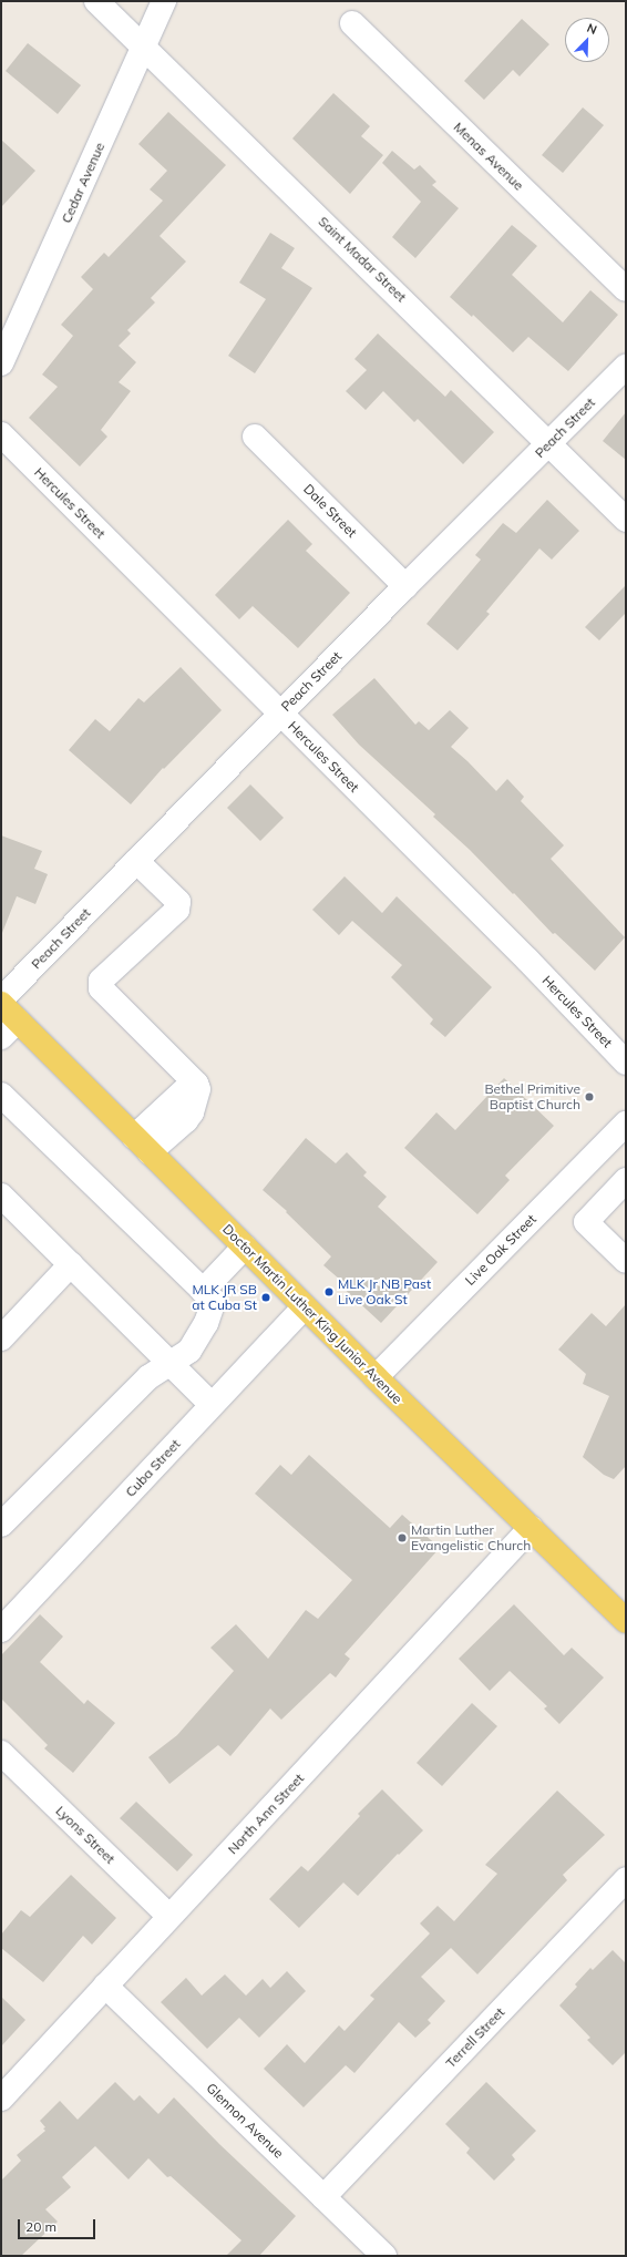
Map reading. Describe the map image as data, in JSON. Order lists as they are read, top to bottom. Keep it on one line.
{"streets":{"main road":["Doctor Martin Luther King Junior Avenue"],"street":["Menas Avenue","Cedar Avenue","Saint Madar Street","Peach Street","Hercules Street","Dale Street","Live Oak Street","Cuba Street","North Ann Street","Lyons Street","Terrell Street","Glennon Avenue"]},"crossings":[["Cedar Avenue","Saint Madar Street"],["Saint Madar Street","Peach Street"],["Peach Street","Hercules Street"],["Peach Street","Dale Street"],["Live Oak Street","Doctor Martin Luther King Junior Avenue"],["Doctor Martin Luther King Junior Avenue","Cuba Street"],["Doctor Martin Luther King Junior Avenue","North Ann Street"],["North Ann Street","Lyons Street"],["North Ann Street","Glennon Avenue"],["Terrell Street","Glennon Avenue"]],"places":["Bethel Primitive Baptist Church","MLK Jr NB Past Live Oak St","MLK JR SB at Cuba St","Martin Luther Evangelistic Church"],"scale_bar":"20 m","north":"top right"}
